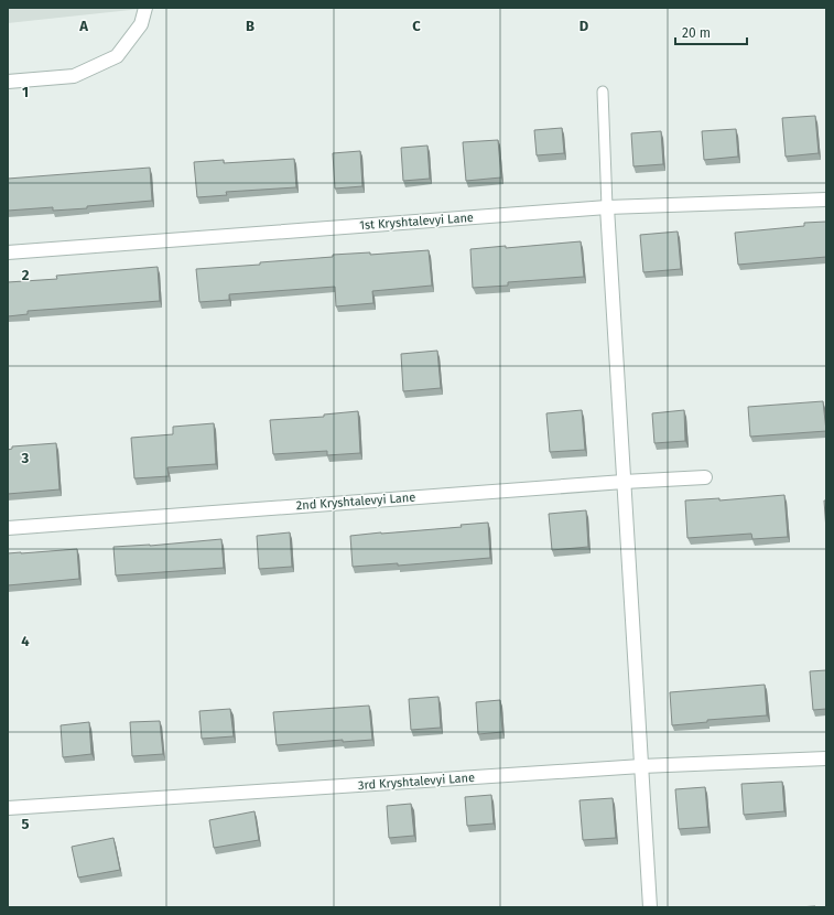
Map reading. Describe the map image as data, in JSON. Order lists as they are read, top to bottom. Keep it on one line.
{"streets":{"street":["1st Kryshtalevyi Lane","2nd Kryshtalevyi Lane","3rd Kryshtalevyi Lane"]},"scale_bar":"20 m","grid":{"columns":["A","B","C","D"],"rows":["1","2","3","4","5"]}}
